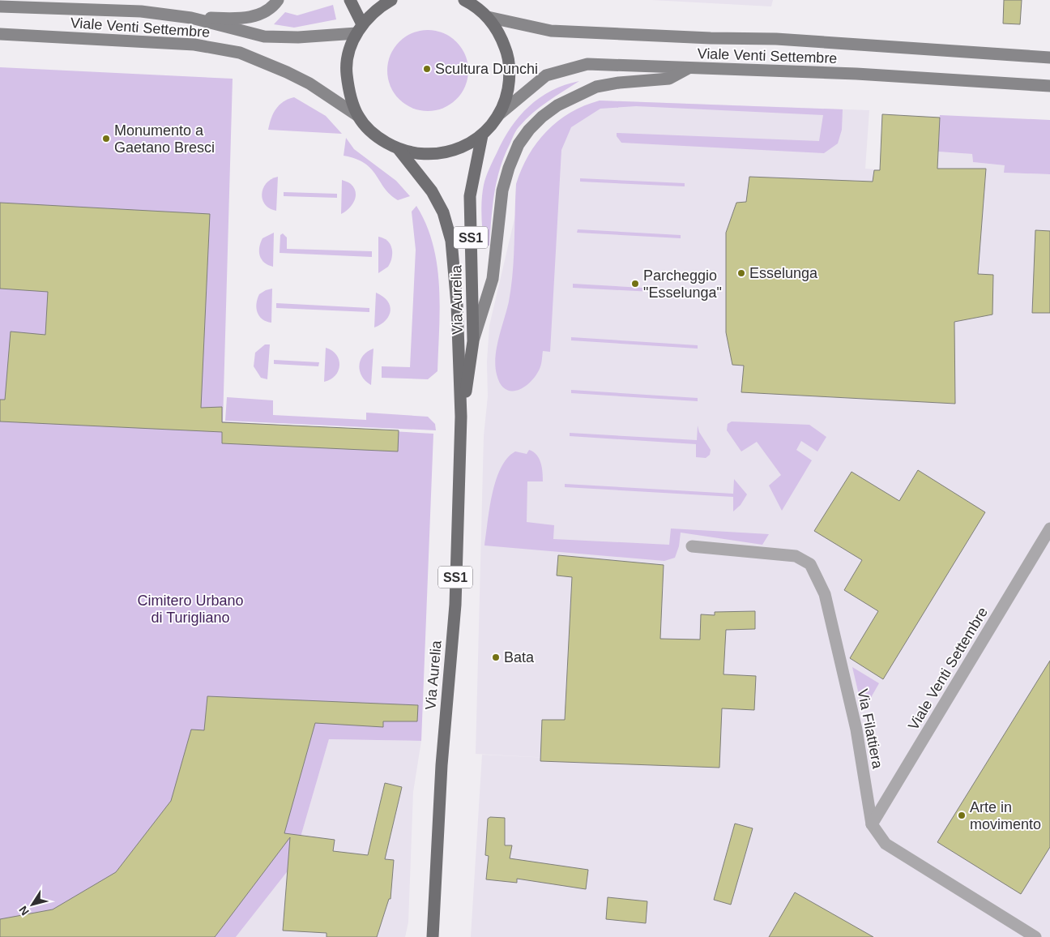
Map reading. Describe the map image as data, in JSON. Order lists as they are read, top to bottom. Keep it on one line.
{"streets":{"main road":["Viale Venti Settembre","SS1","Via Aurelia"],"street":["Via Filattiera"]},"crossings":[["Viale Venti Settembre","SS1"],["Viale Venti Settembre","Via Filattiera"],["SS1","Via Aurelia"]],"parks":["Cimitero Urbano di Turigliano"],"places":["Scultura Dunchi","Monumento a Gaetano Bresci","Esselunga","Parcheggio \"Esselunga\"","Bata","Arte in movimento"],"north":"bottom left"}
